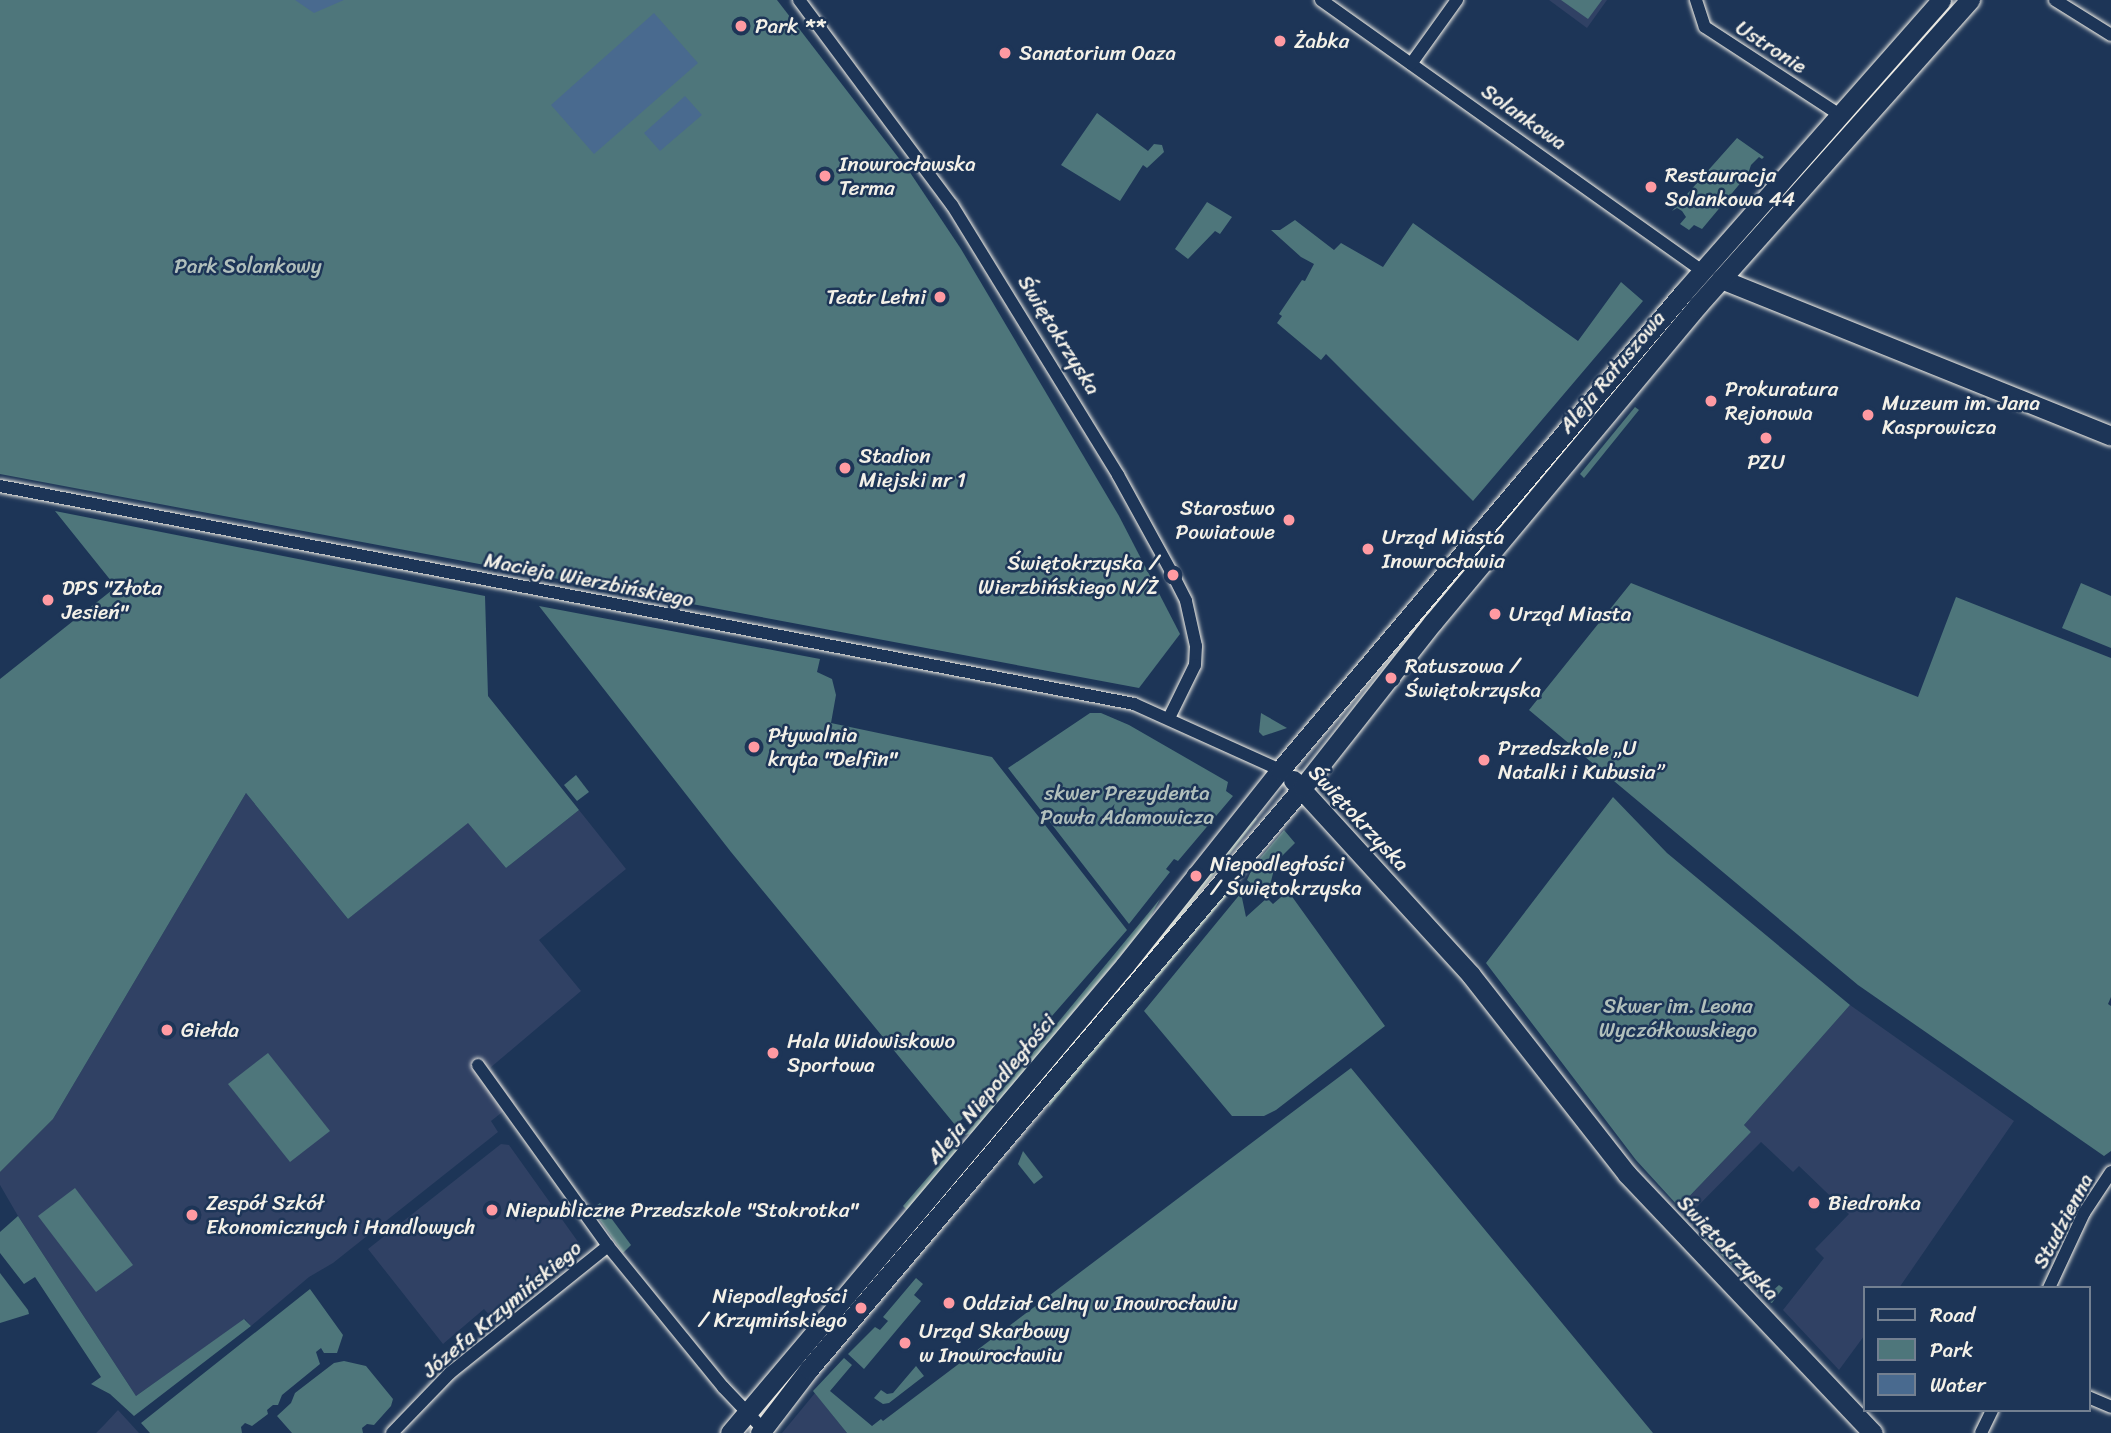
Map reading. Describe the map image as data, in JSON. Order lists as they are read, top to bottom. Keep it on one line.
{"streets":{"street":["Ustronie","Solankowa","Świętokrzyska","Aleja Ratuszowa","Macieja Wierzbińskiego","Aleja Niepodległości","Studzienna","Józefa Krzymińskiego"]},"crossings":[["Ustronie","Aleja Ratuszowa"],["Solankowa","Aleja Ratuszowa"],["Świętokrzyska","Aleja Ratuszowa"],["Świętokrzyska","Macieja Wierzbińskiego"],["Świętokrzyska","Aleja Niepodległości"],["Aleja Ratuszowa","Aleja Niepodległości"],["Aleja Niepodległości","Józefa Krzymińskiego"]],"parks":["Park Solankowy","skwer Prezydenta Pawła Adamowicza","Skwer im. Leona Wyczółkowskiego"],"places":["Park **","Żabka","Sanatorium Oaza","Inowrocławska Terma","Restauracja Solankowa 44","Teatr Letni","Prokuratura Rejonowa","Muzeum im. Jana Kasprowicza","PZU","Stadion Miejski nr 1","Starostwo Powiatowe","Urząd Miasta Inowrocławia","Świętokrzyska / Wierzbińskiego N/Ż","DPS \"Złota Jesień\"","Urząd Miasta","Ratuszowa / Świętokrzyska","Pływalnia kryta \"Delfin\"","Przedszkole „U Natalki i Kubusia”","Niepodległości / Świętokrzyska","Giełda","Hala Widowiskowo Sportowa","Biedronka","Niepubliczne Przedszkole \"Stokrotka\"","Zespół Szkół Ekonomicznych i Handlowych","Oddział Celny w Inowrocławiu","Niepodległości / Krzymińskiego","Urząd Skarbowy w Inowrocławiu"],"legend":["Road","Park","Water"]}
